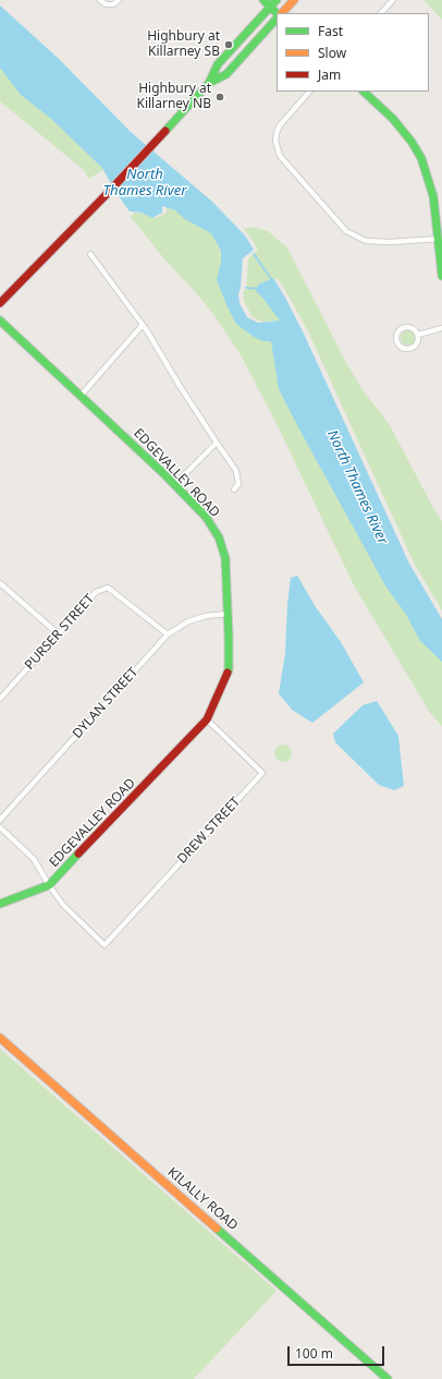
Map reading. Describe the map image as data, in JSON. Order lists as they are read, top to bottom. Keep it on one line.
{"streets":{"street":["EDGEVALLEY ROAD","PURSER STREET","DYLAN STREET","DREW STREET","KILALLY ROAD"]},"crossings":[["EDGEVALLEY ROAD","DYLAN STREET"],["EDGEVALLEY ROAD","DREW STREET"],["PURSER STREET","DYLAN STREET"]],"water":["North Thames River"],"places":["Highbury at Killarney SB","Highbury at Killarney NB"],"legend":["Fast","Slow","Jam"],"scale_bar":"100 m"}
